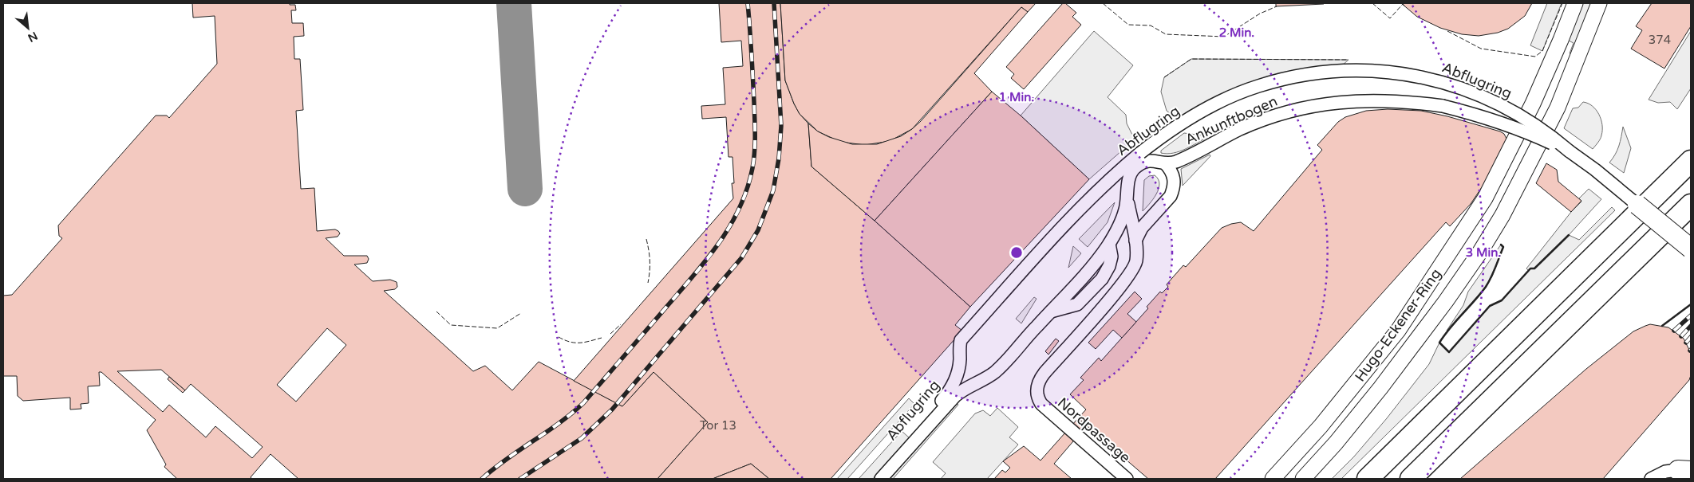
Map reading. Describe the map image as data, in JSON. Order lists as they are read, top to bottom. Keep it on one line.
{"streets":{"street":["Abflugring","Ankunftbogen","Hugo-Eckener-Ring","Nordpassage"]},"crossings":[["Abflugring","Ankunftbogen"]],"house_numbers":["374","Tor 13"],"north":"bottom right","rings":["2 Min.","1 Min.","3 Min."]}
